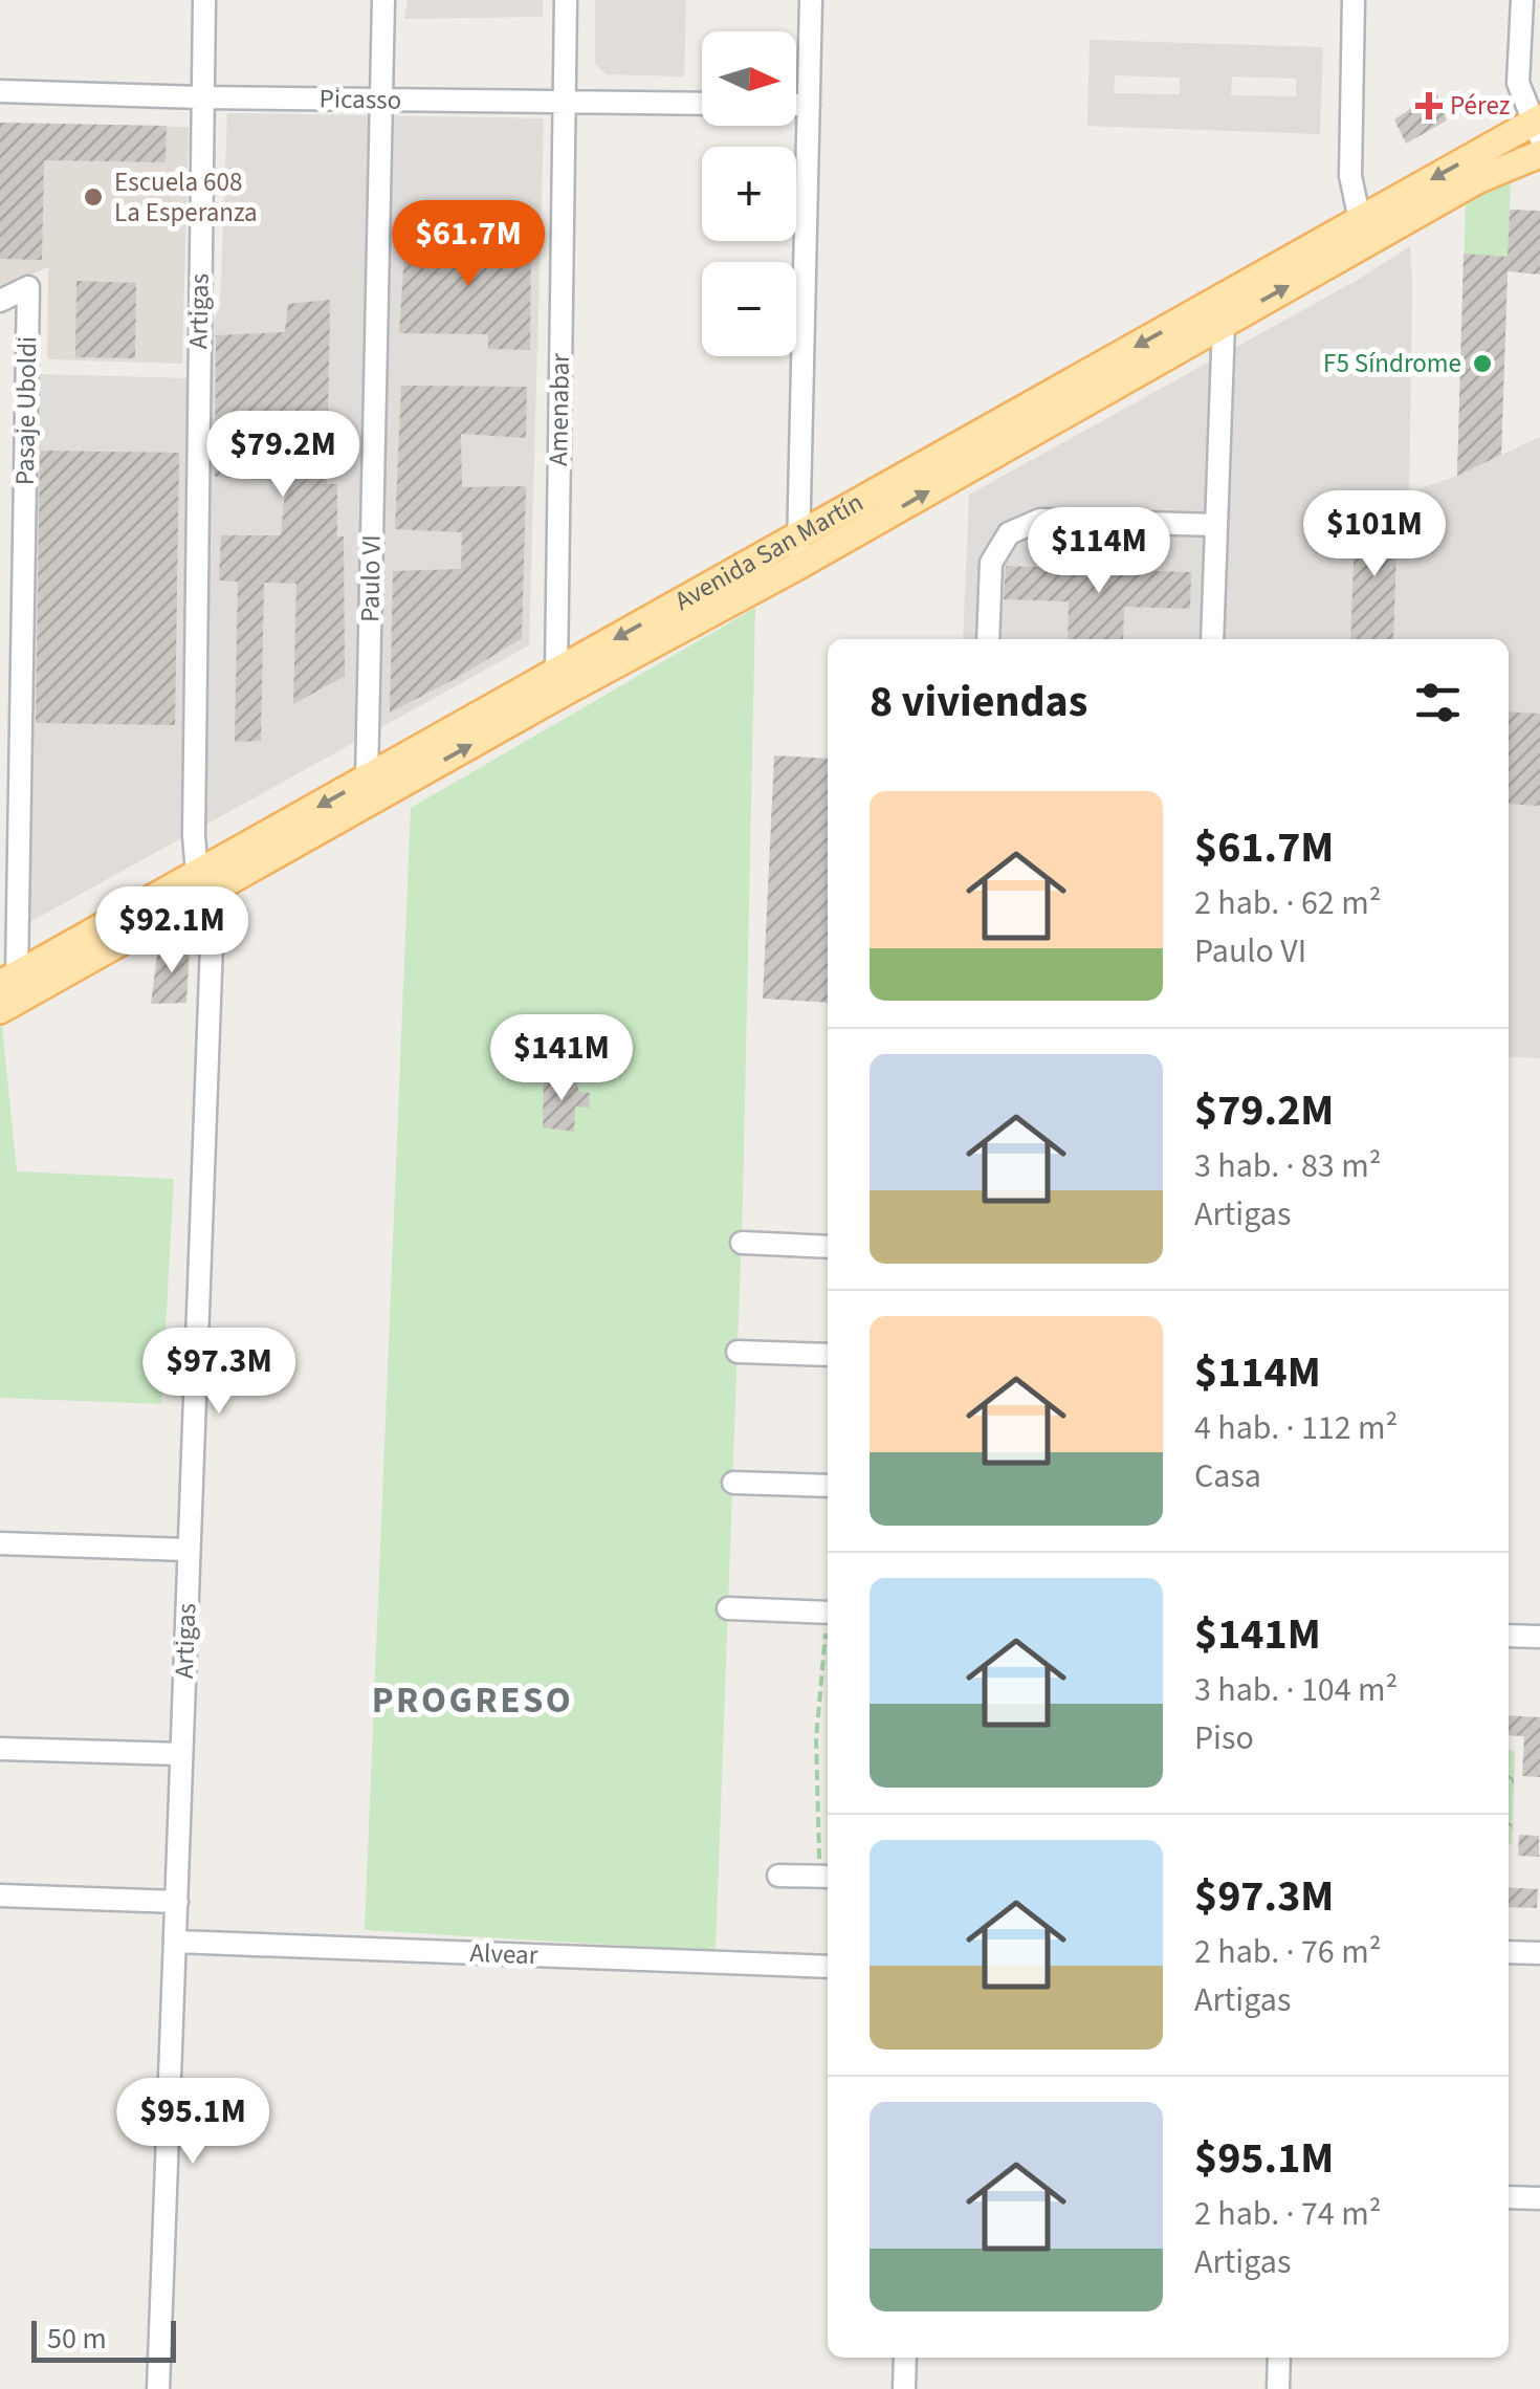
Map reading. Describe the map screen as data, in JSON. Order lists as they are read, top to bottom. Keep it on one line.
{"streets":{"main road":["Avenida San Martín"],"street":["Picasso","Artigas","Amenabar","Pasaje Uboldi","Paulo VI","Alvear"]},"crossings":[["Picasso","Artigas"],["Picasso","Amenabar"],["Picasso","Paulo VI"],["Artigas","Avenida San Martín"],["Artigas","Alvear"],["Amenabar","Avenida San Martín"],["Pasaje Uboldi","Avenida San Martín"],["Avenida San Martín","Paulo VI"]],"districts":["PROGRESO"],"places":{"health":["Pérez"],"other":["Escuela 608 La Esperanza","F5 Síndrome"]},"scale_bar":"50 m","north":"right","page":{"map_buttons":["+","−"],"price":["$61.7M","$79.2M","$101M","$114M","$92.1M","$141M","$97.3M","$95.1M"],"heading":"8 viviendas","list":[{"name":"$61.7M","note":"2 hab. · 62 m² · Paulo VI"},{"name":"$79.2M","note":"3 hab. · 83 m² · Artigas"},{"name":"$114M","note":"4 hab. · 112 m² · Casa"},{"name":"$141M","note":"3 hab. · 104 m² · Piso"},{"name":"$97.3M","note":"2 hab. · 76 m² · Artigas"},{"name":"$95.1M","note":"2 hab. · 74 m² · Artigas"}],"scale":"50 m"}}
